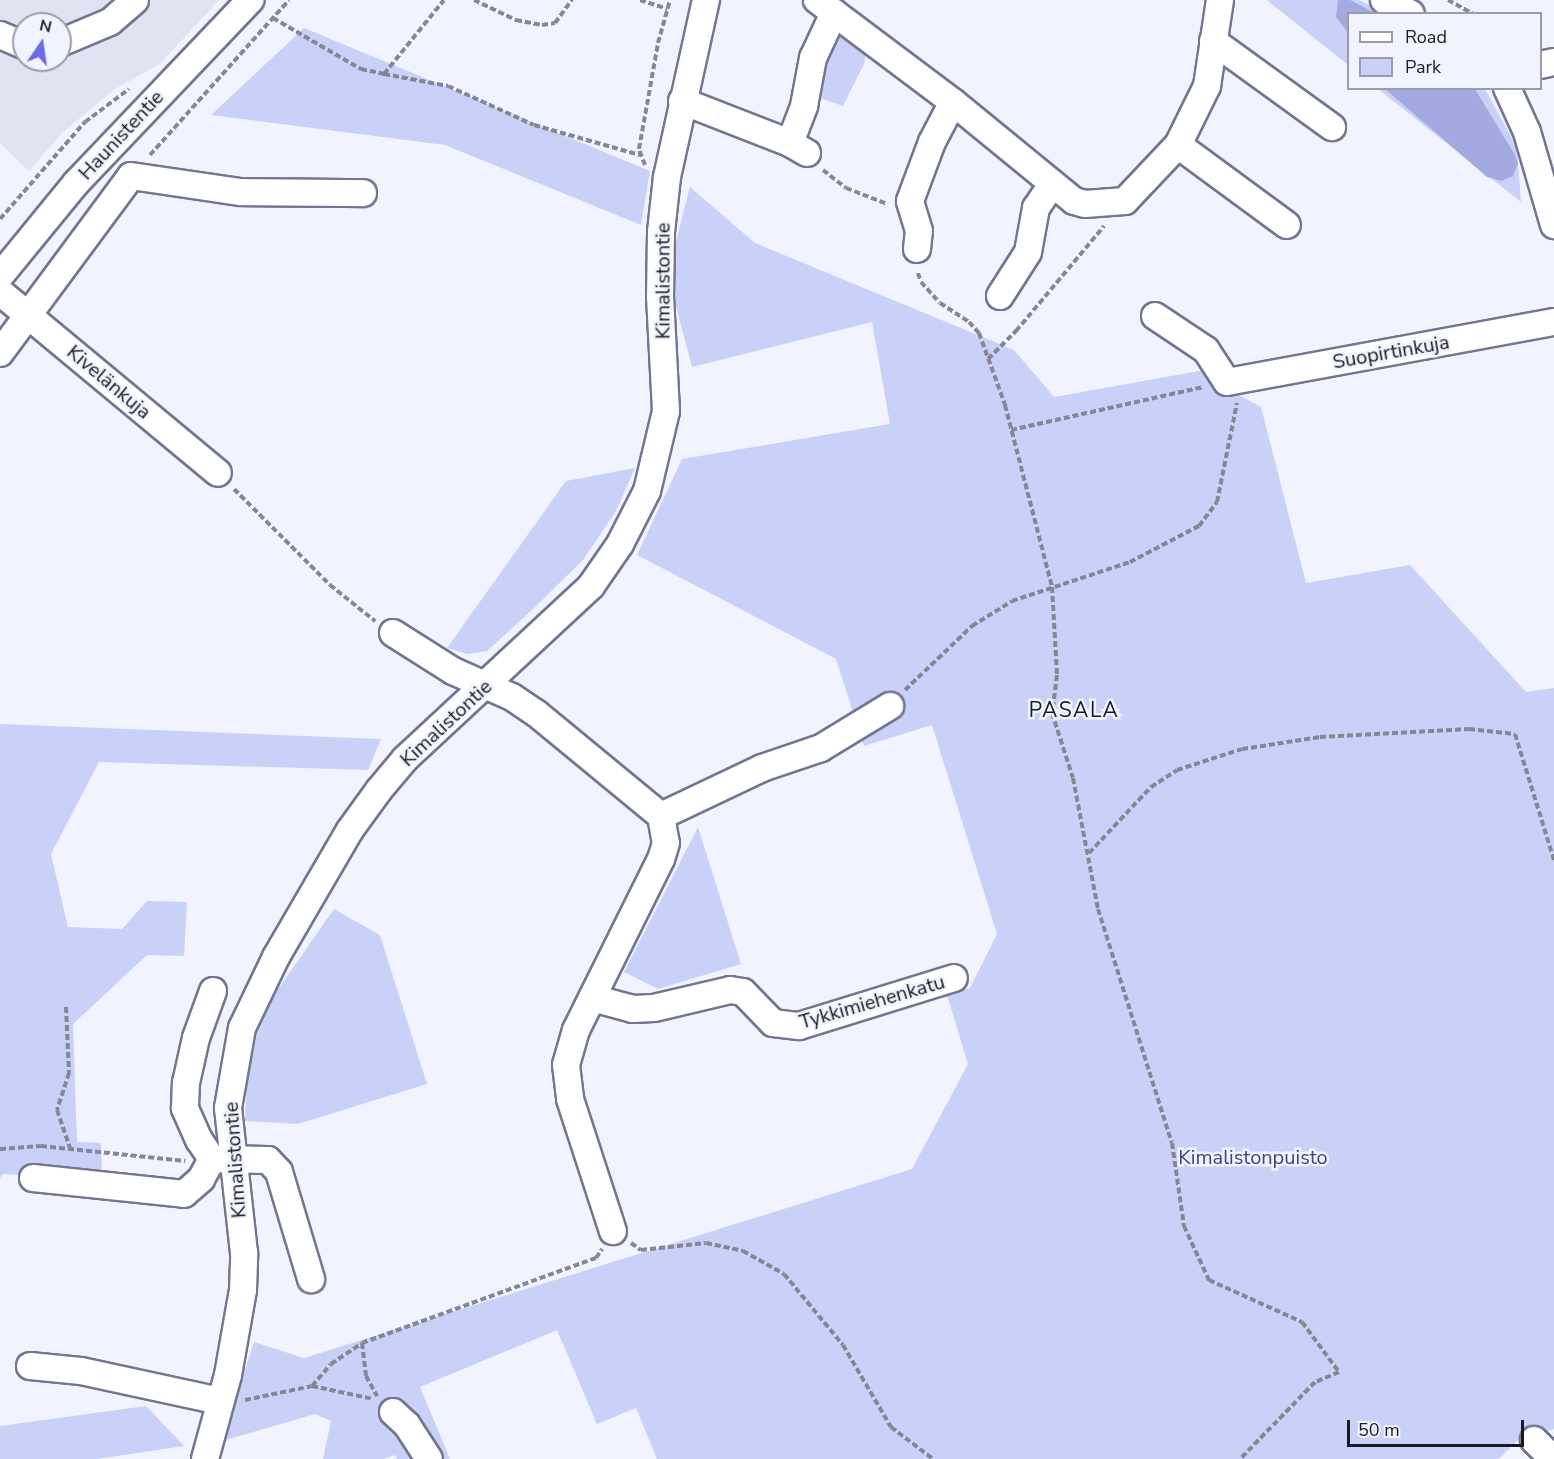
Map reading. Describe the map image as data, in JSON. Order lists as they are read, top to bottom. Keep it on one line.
{"streets":{"street":["Haunistentie","Kimalistontie","Suopirtinkuja","Kivelänkuja","Tykkimiehenkatu"]},"districts":["PASALA"],"parks":["Kimalistonpuisto"],"legend":["Road","Park"],"scale_bar":"50 m","north":"top"}
